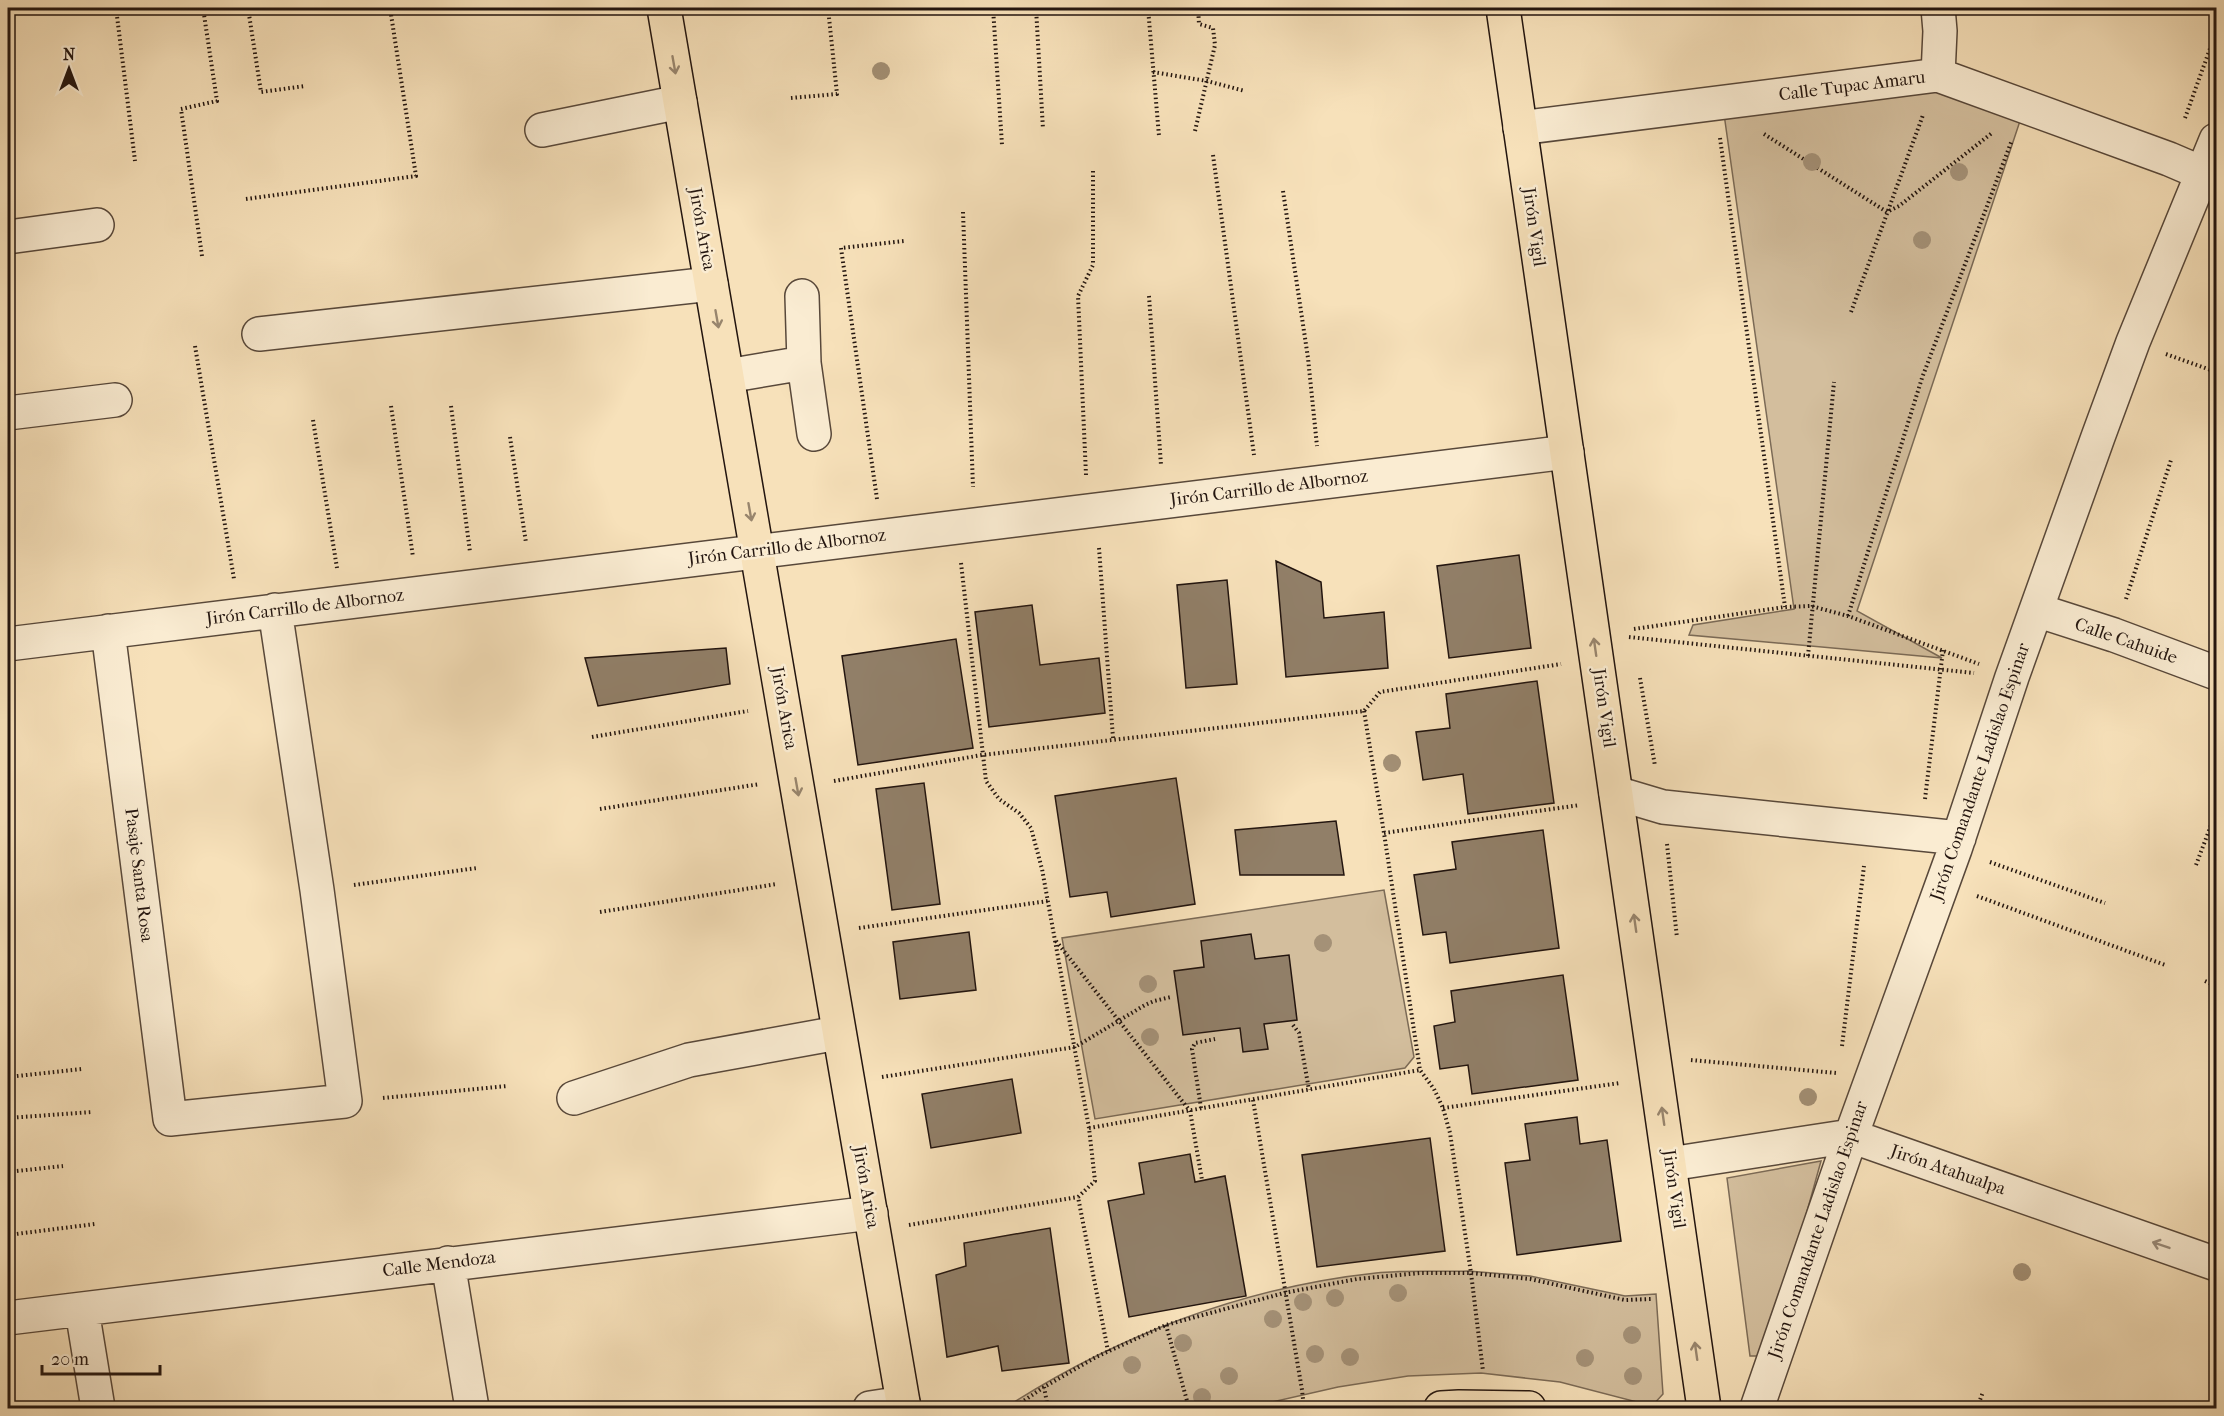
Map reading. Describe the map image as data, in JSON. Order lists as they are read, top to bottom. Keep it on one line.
{"streets":{"main road":["Jirón Vigil","Jirón Arica"],"street":["Calle Tupac Amaru","Jirón Carrillo de Albornoz","Calle Cahuide","Jirón Comandante Ladislao Espinar","Pasaje Santa Rosa","Jirón Atahualpa","Calle Mendoza"]},"crossings":[["Calle Tupac Amaru","Jirón Vigil"],["Calle Tupac Amaru","Jirón Comandante Ladislao Espinar"],["Jirón Vigil","Jirón Carrillo de Albornoz"],["Jirón Vigil","Jirón Atahualpa"],["Jirón Arica","Jirón Carrillo de Albornoz"],["Jirón Arica","Calle Mendoza"],["Jirón Carrillo de Albornoz","Pasaje Santa Rosa"],["Calle Cahuide","Jirón Comandante Ladislao Espinar"],["Jirón Comandante Ladislao Espinar","Jirón Atahualpa"]],"one_way":["Jirón Vigil","Jirón Atahualpa"],"scale_bar":"20 m","north":"top"}
